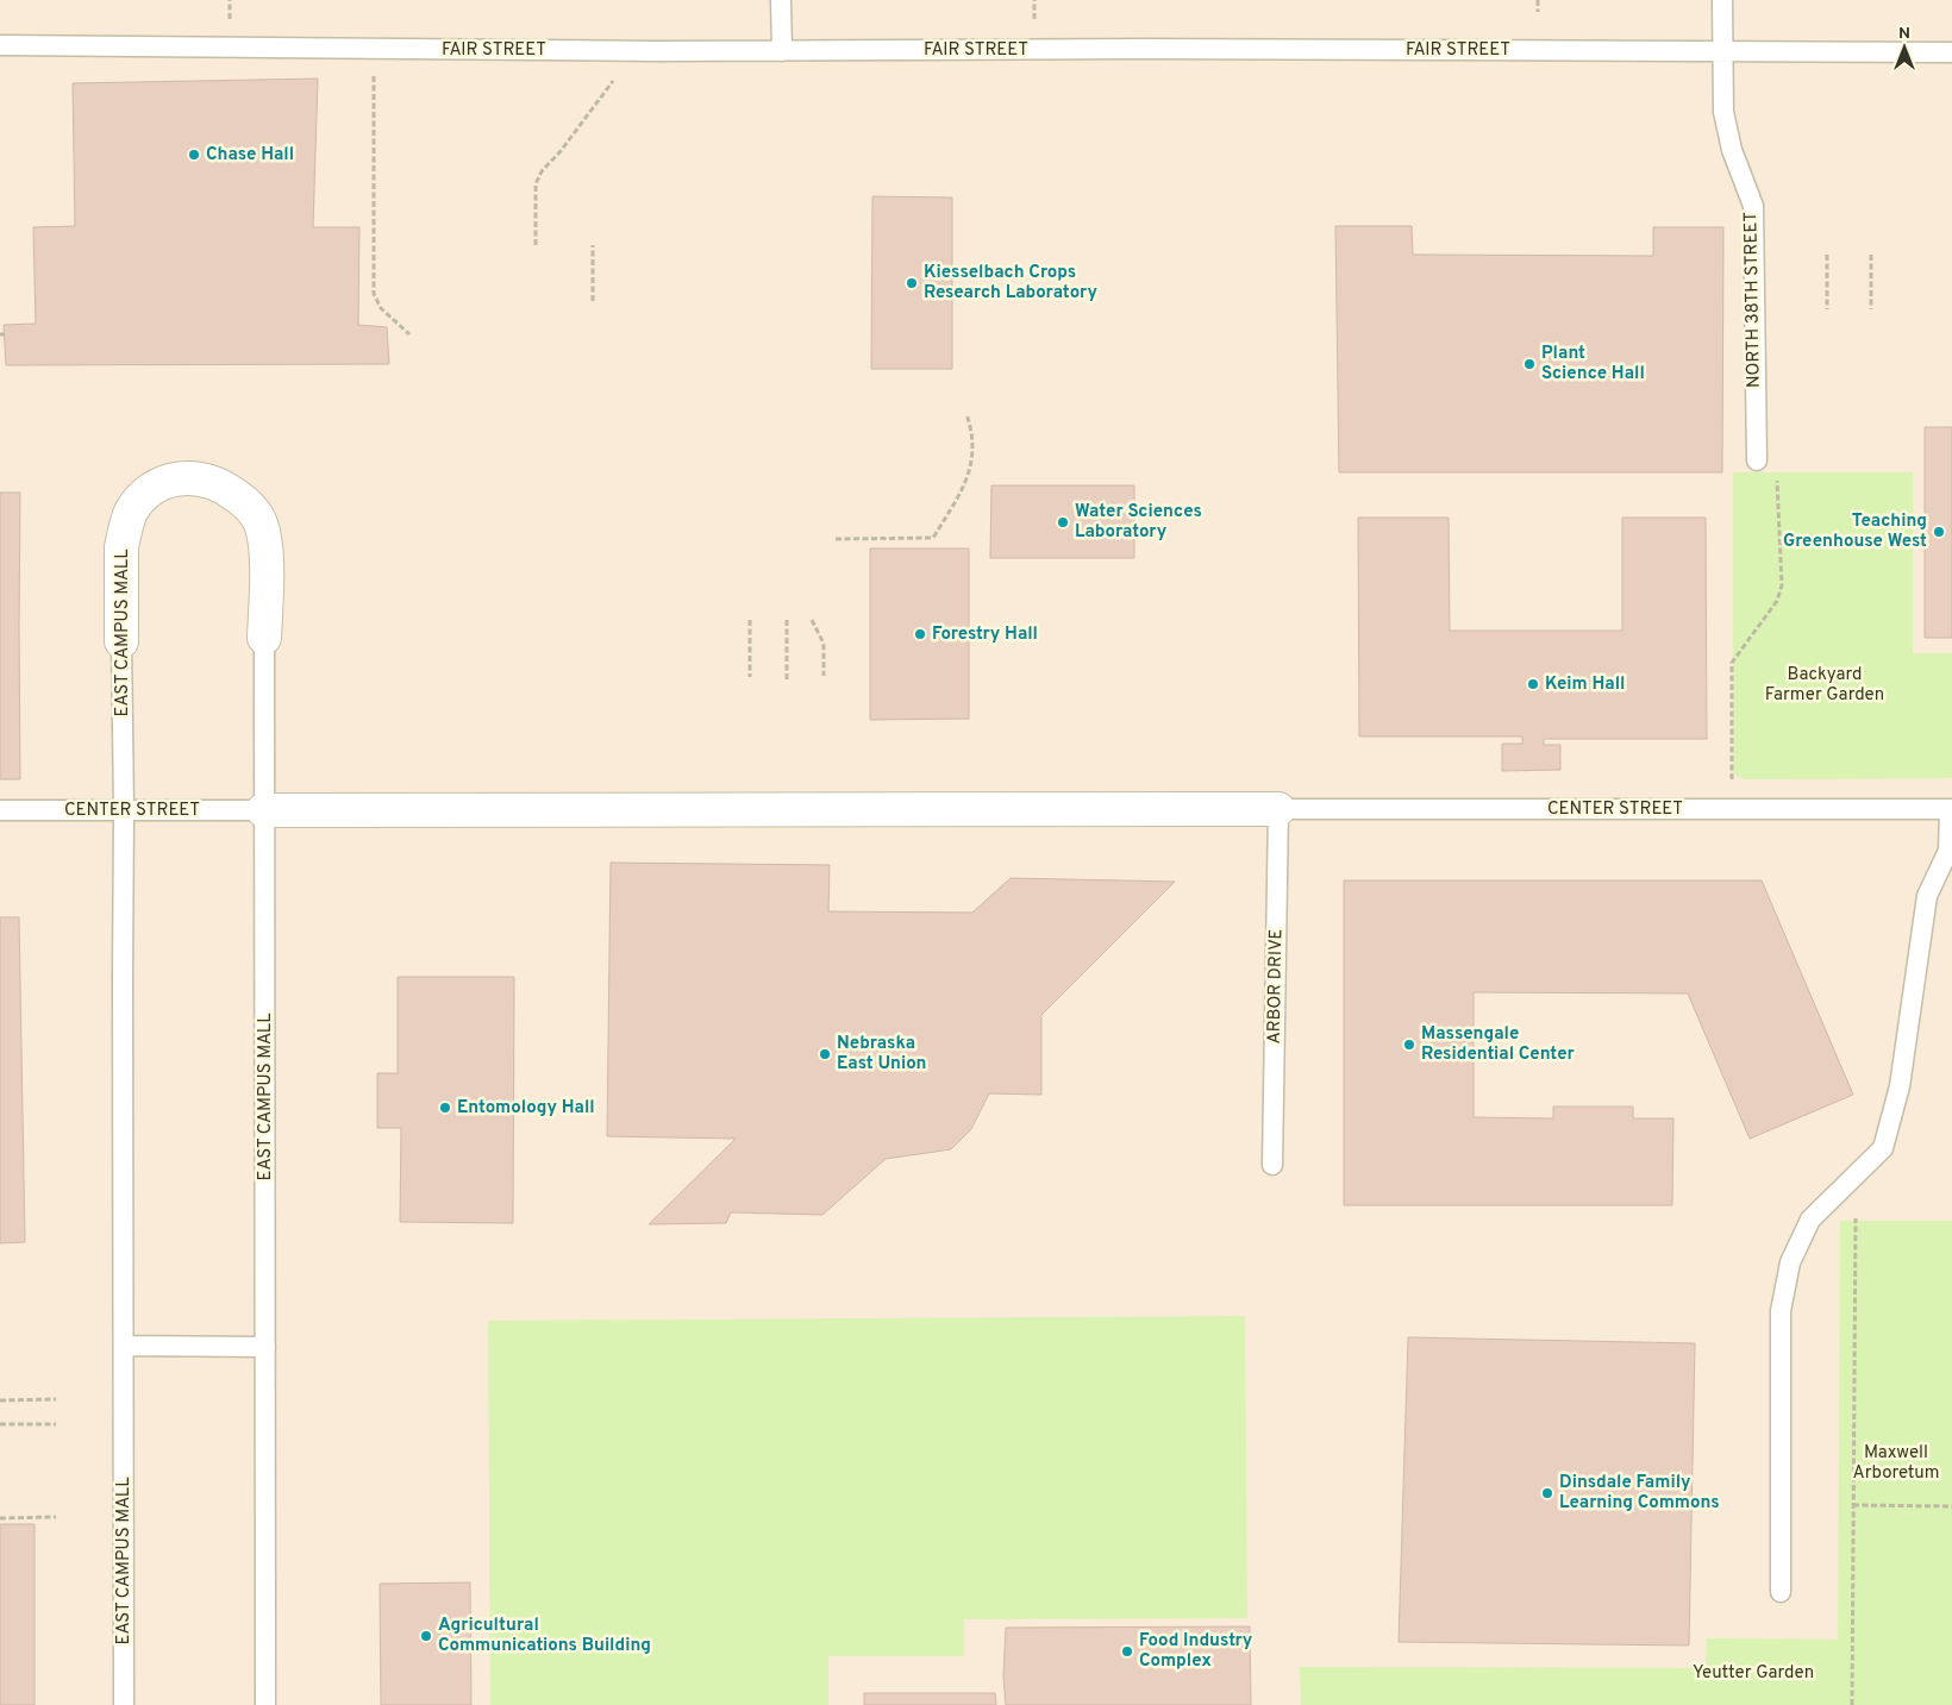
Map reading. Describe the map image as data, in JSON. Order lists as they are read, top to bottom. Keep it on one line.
{"streets":{"street":["EAST CAMPUS MALL"],"lane":["FAIR STREET","NORTH 38TH STREET","CENTER STREET","ARBOR DRIVE"]},"crossings":[["FAIR STREET","NORTH 38TH STREET"],["EAST CAMPUS MALL","CENTER STREET"],["CENTER STREET","ARBOR DRIVE"]],"parks":["Backyard Farmer Garden","Maxwell Arboretum","Yeutter Garden"],"places":["Chase Hall","Kiesselbach Crops Research Laboratory","Plant Science Hall","Water Sciences Laboratory","Teaching Greenhouse West","Forestry Hall","Keim Hall","Massengale Residential Center","Nebraska East Union","Entomology Hall","Dinsdale Family Learning Commons","Agricultural Communications Building","Food Industry Complex"],"north":"top"}
